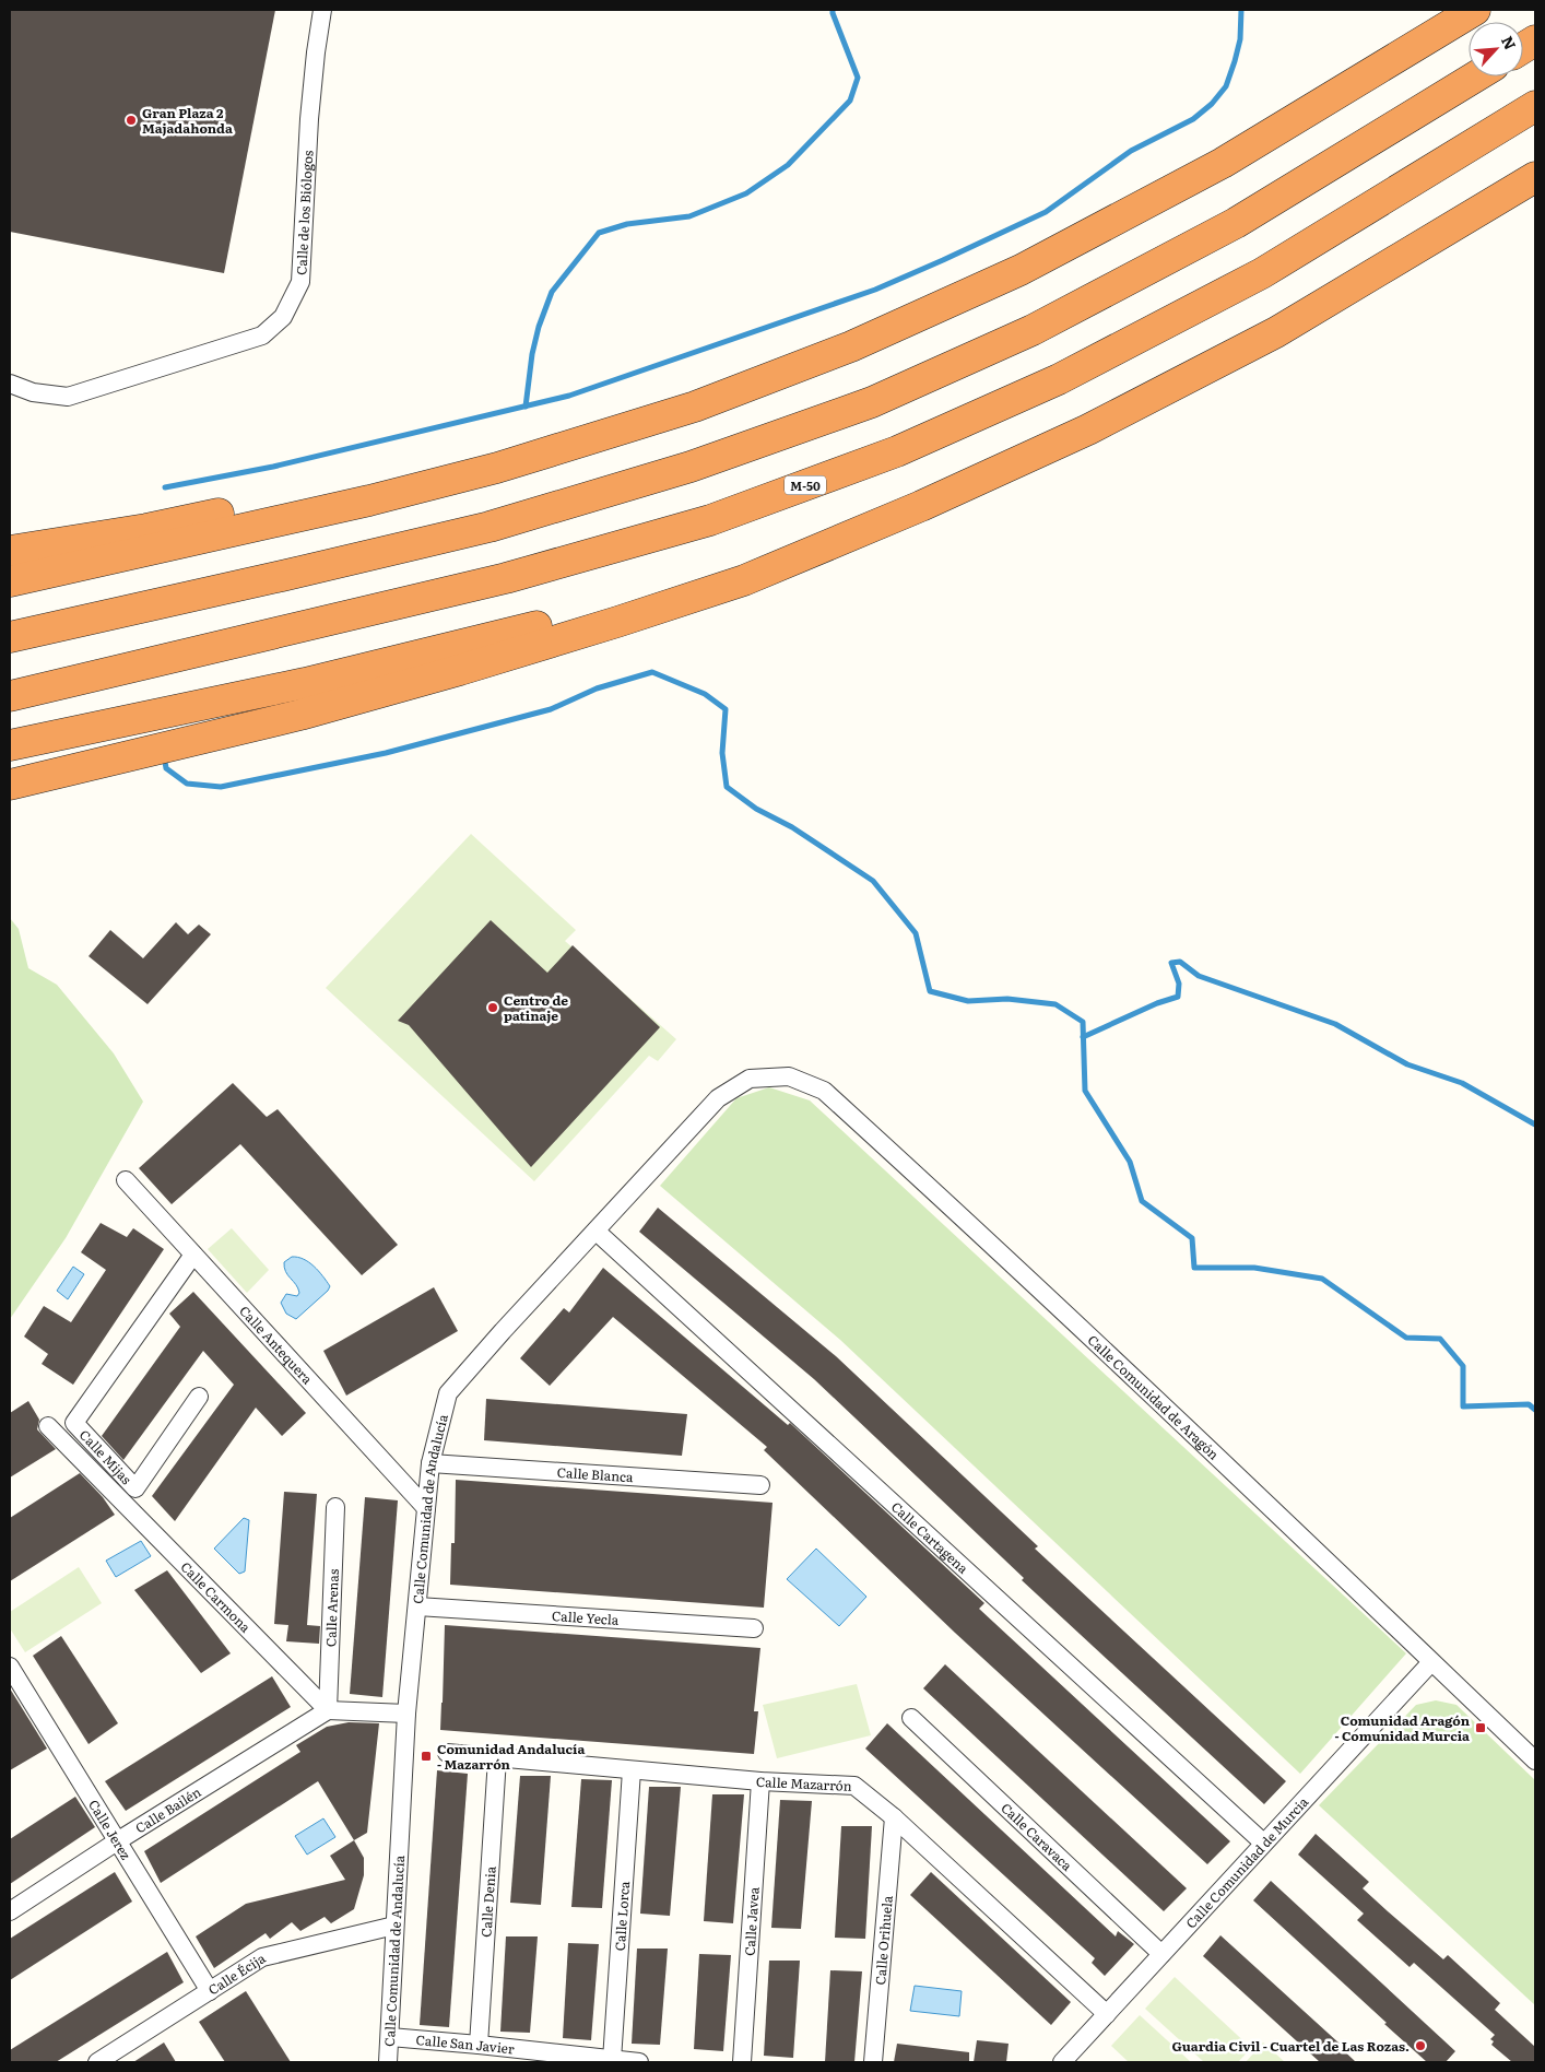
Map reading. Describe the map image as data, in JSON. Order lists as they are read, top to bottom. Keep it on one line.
{"streets":{"highway":["M-50"],"street":["Calle de los Biólogos","Calle Antequera","Calle Comunidad de Aragón","Calle Mijas","Calle Blanca","Calle Comunidad de Andalucía","Calle Cartagena","Calle Carmona","Calle Arenas","Calle Yecla","Calle Mazarrón","Calle Bailén","Calle Jerez","Calle Caravaca","Calle Comunidad de Murcia","Calle Denia","Calle Lorca","Calle Javea","Calle Orihuela","Calle Écija","Calle San Javier"]},"crossings":[["Calle Antequera","Calle Mijas"],["Calle Antequera","Calle Comunidad de Andalucía"],["Calle Comunidad de Aragón","Calle Comunidad de Andalucía"],["Calle Comunidad de Aragón","Calle Comunidad de Murcia"],["Calle Blanca","Calle Comunidad de Andalucía"],["Calle Comunidad de Andalucía","Calle Cartagena"],["Calle Comunidad de Andalucía","Calle Yecla"],["Calle Comunidad de Andalucía","Calle Écija"],["Calle Comunidad de Andalucía","Calle San Javier"],["Calle Cartagena","Calle Comunidad de Murcia"],["Calle Carmona","Calle Arenas"],["Calle Carmona","Calle Bailén"],["Calle Arenas","Calle Bailén"],["Calle Mazarrón","Calle Comunidad de Murcia"],["Calle Mazarrón","Calle Denia"],["Calle Mazarrón","Calle Lorca"],["Calle Mazarrón","Calle Javea"],["Calle Mazarrón","Calle Orihuela"],["Calle Bailén","Calle Jerez"],["Calle Jerez","Calle Écija"],["Calle Caravaca","Calle Comunidad de Murcia"],["Calle Denia","Calle San Javier"],["Calle Lorca","Calle San Javier"]],"places":{"other":["Gran Plaza 2 Majadahonda","Centro de patinaje","Guardia Civil - Cuartel de Las Rozas."],"transit":["Comunidad Aragón - Comunidad Murcia","Comunidad Andalucía - Mazarrón"]},"north":"top right"}
